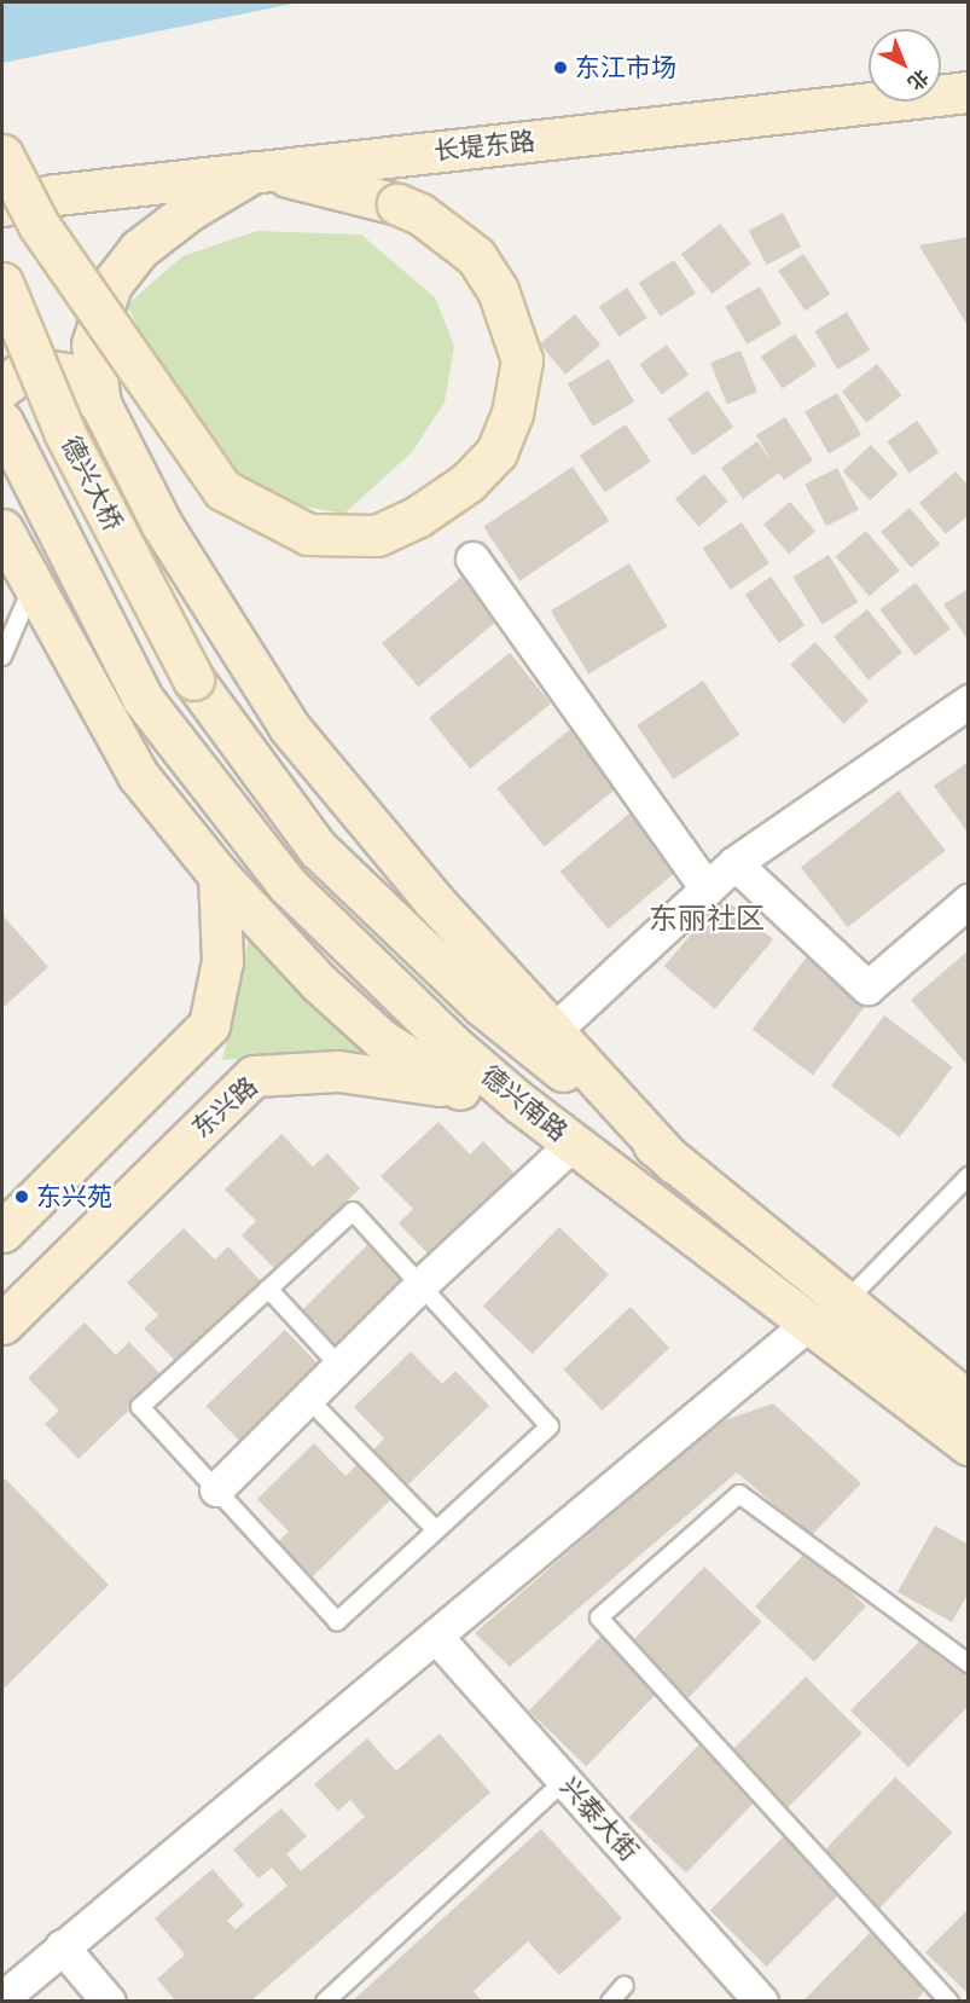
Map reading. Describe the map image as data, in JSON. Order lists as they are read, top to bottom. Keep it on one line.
{"streets":{"main road":["长堤东路","德兴大桥","德兴南路","东兴路"],"street":["兴泰大街"]},"crossings":[["德兴大桥","德兴南路"],["德兴南路","东兴路"]],"districts":["东丽社区"],"places":["东江市场","东兴苑"],"north":"bottom right"}
